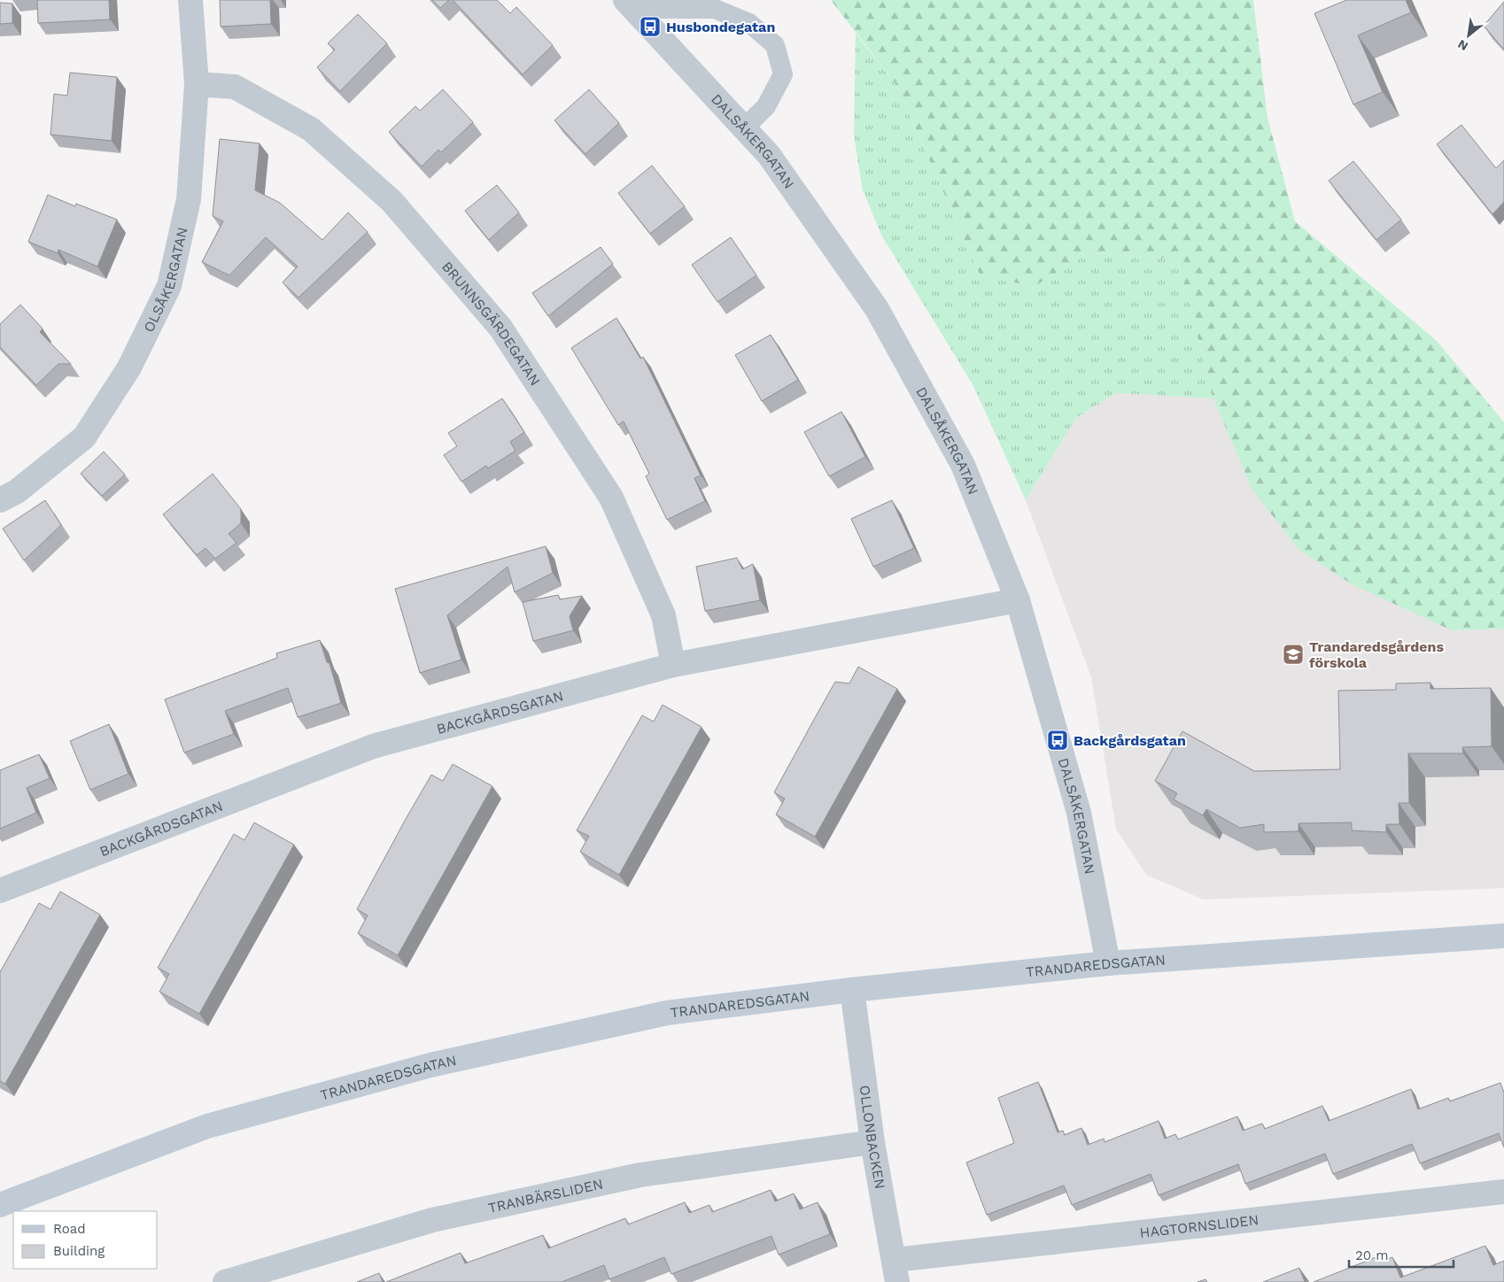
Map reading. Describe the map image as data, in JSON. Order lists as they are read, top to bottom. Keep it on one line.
{"streets":{"street":["DALSÅKERGATAN","OLSÅKERGATAN","BRUNNSGÄRDEGATAN","BACKGÅRDSGATAN","TRANDAREDSGATAN","OLLONBACKEN","TRANBÄRSLIDEN","HAGTORNSLIDEN"]},"crossings":[["DALSÅKERGATAN","BACKGÅRDSGATAN"],["DALSÅKERGATAN","TRANDAREDSGATAN"],["OLSÅKERGATAN","BRUNNSGÄRDEGATAN"],["BRUNNSGÄRDEGATAN","BACKGÅRDSGATAN"],["TRANDAREDSGATAN","OLLONBACKEN"],["OLLONBACKEN","TRANBÄRSLIDEN"],["OLLONBACKEN","HAGTORNSLIDEN"]],"places":{"bus stop":["Husbondegatan","Backgårdsgatan"],"school or university":["Trandaredsgårdens förskola"]},"legend":["Road","Building"],"scale_bar":"20 m","north":"bottom left"}
